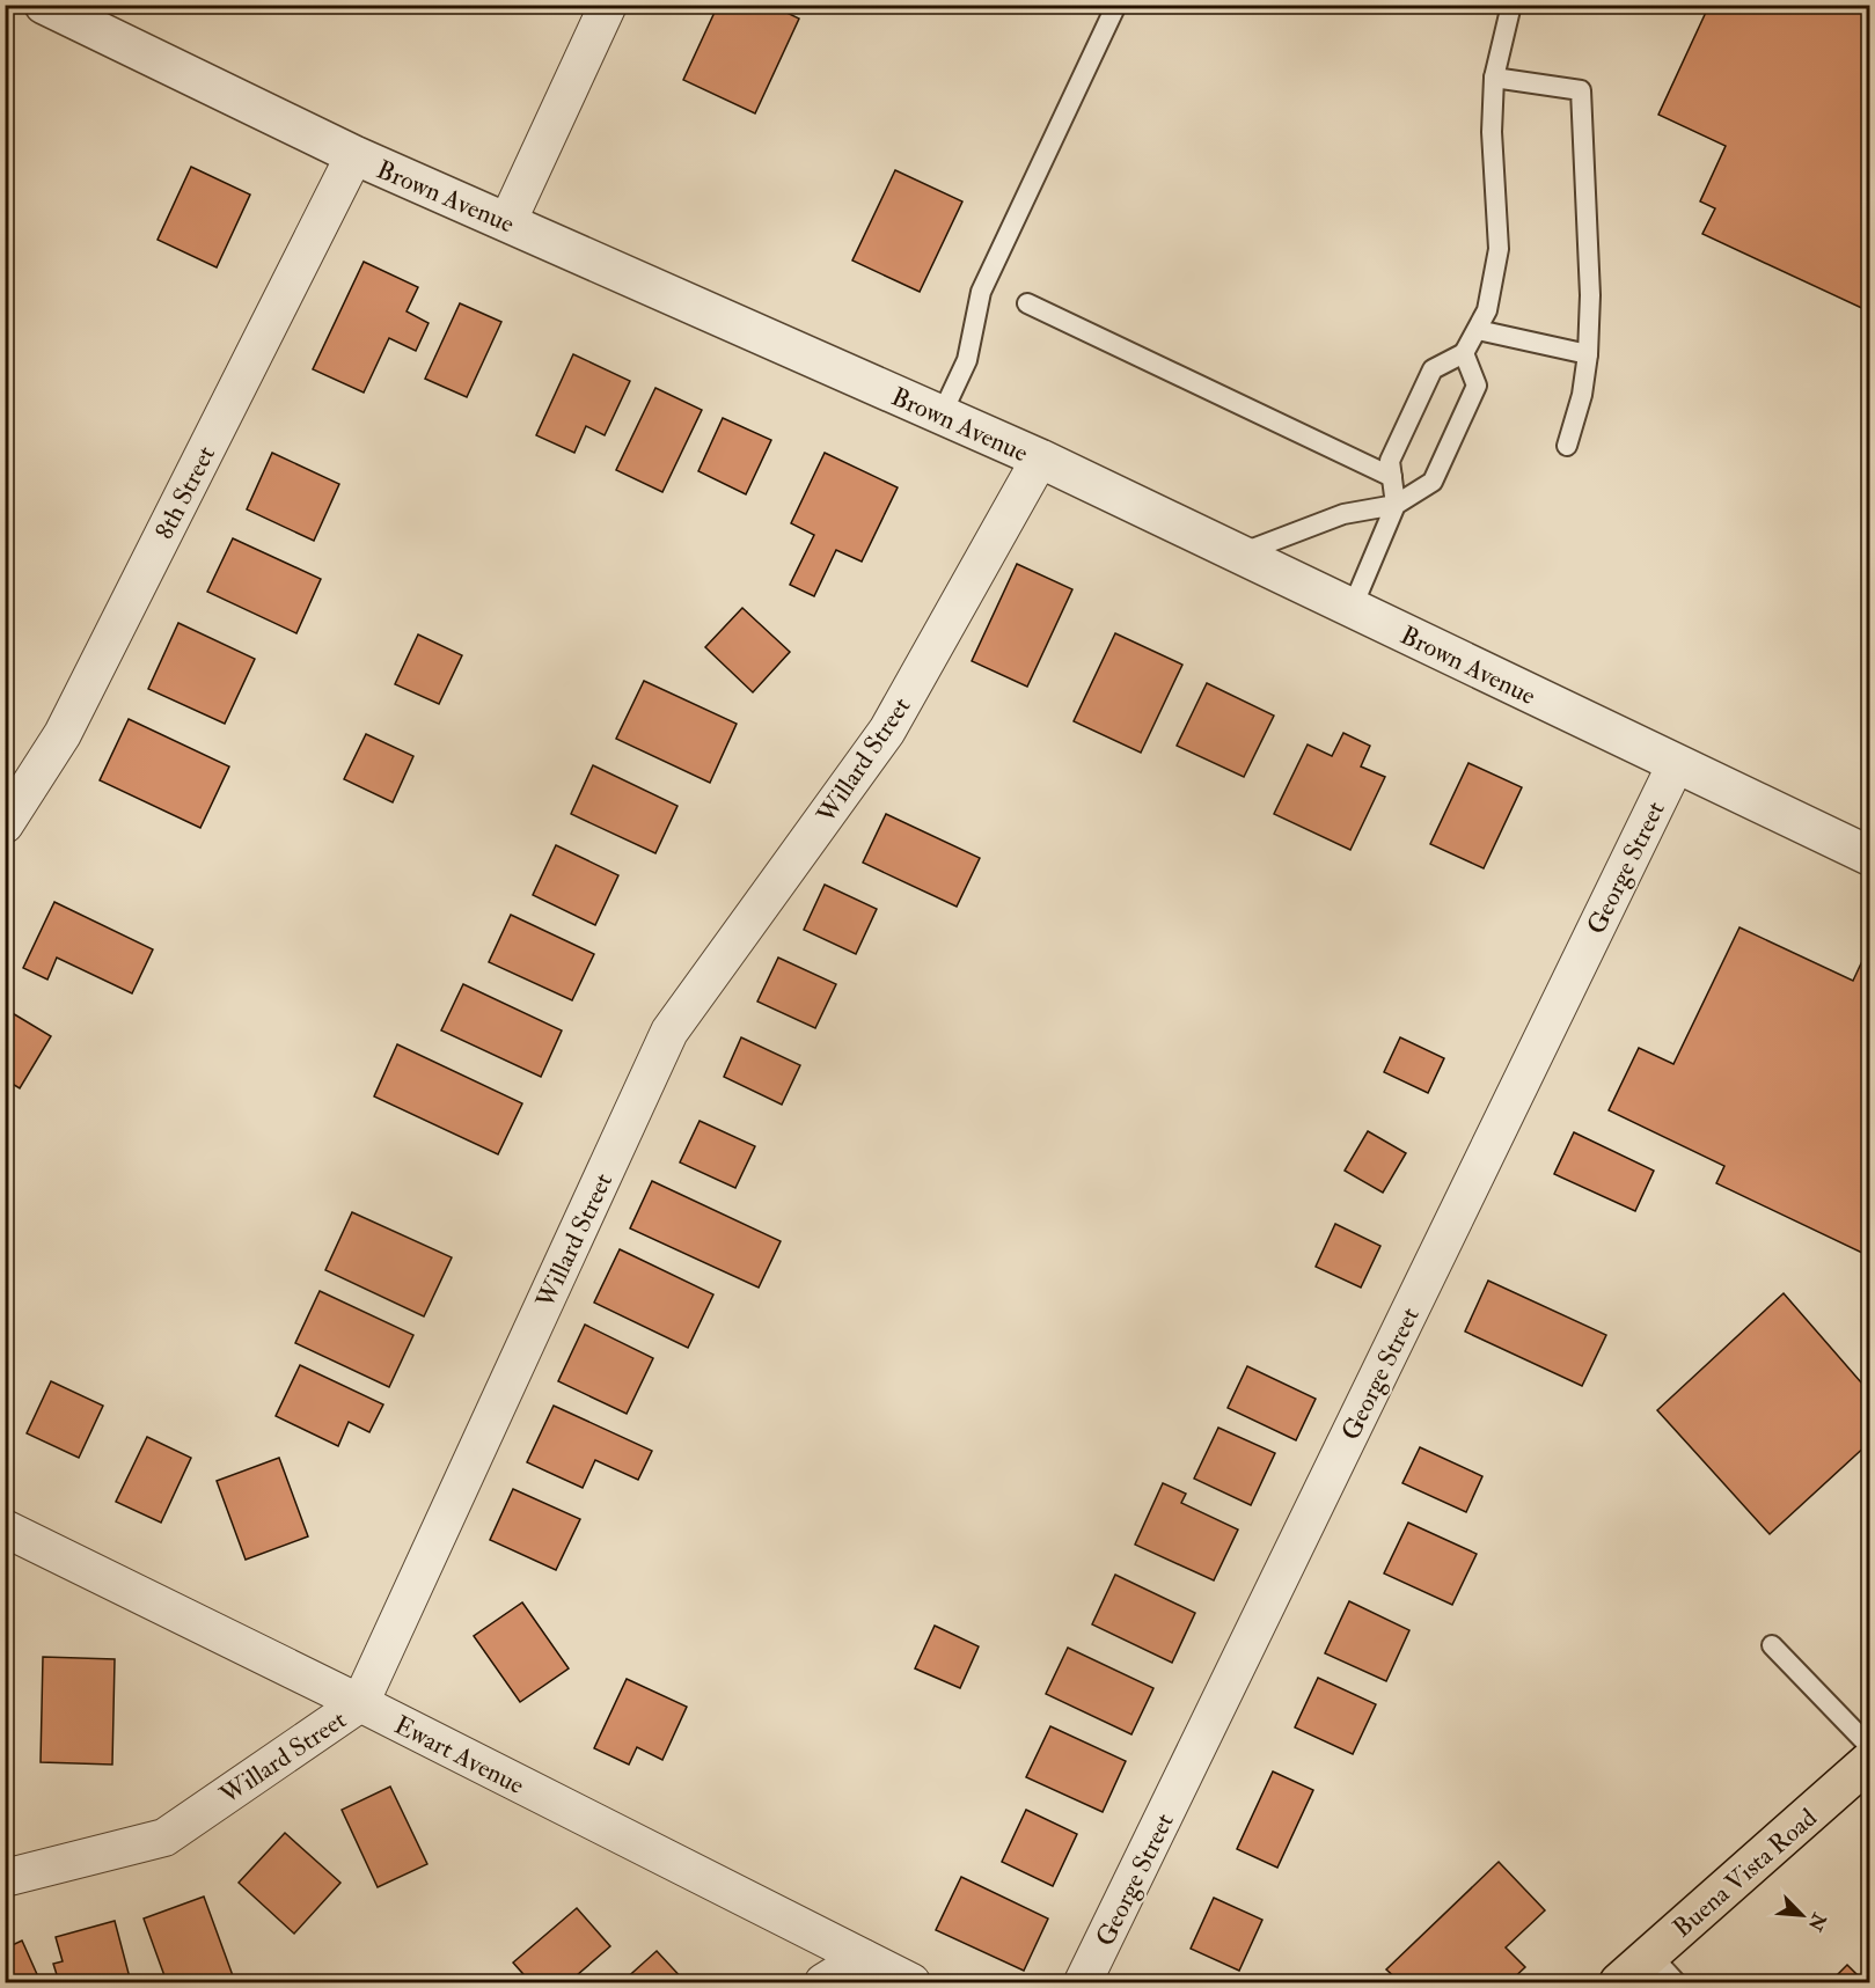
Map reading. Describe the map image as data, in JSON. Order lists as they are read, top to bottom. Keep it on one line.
{"streets":{"main road":["Buena Vista Road"],"street":["Brown Avenue","8th Street","Willard Street","George Street","Ewart Avenue"]},"crossings":[["Brown Avenue","8th Street"],["Brown Avenue","Willard Street"],["Brown Avenue","George Street"],["Willard Street","Ewart Avenue"]],"north":"bottom right"}
